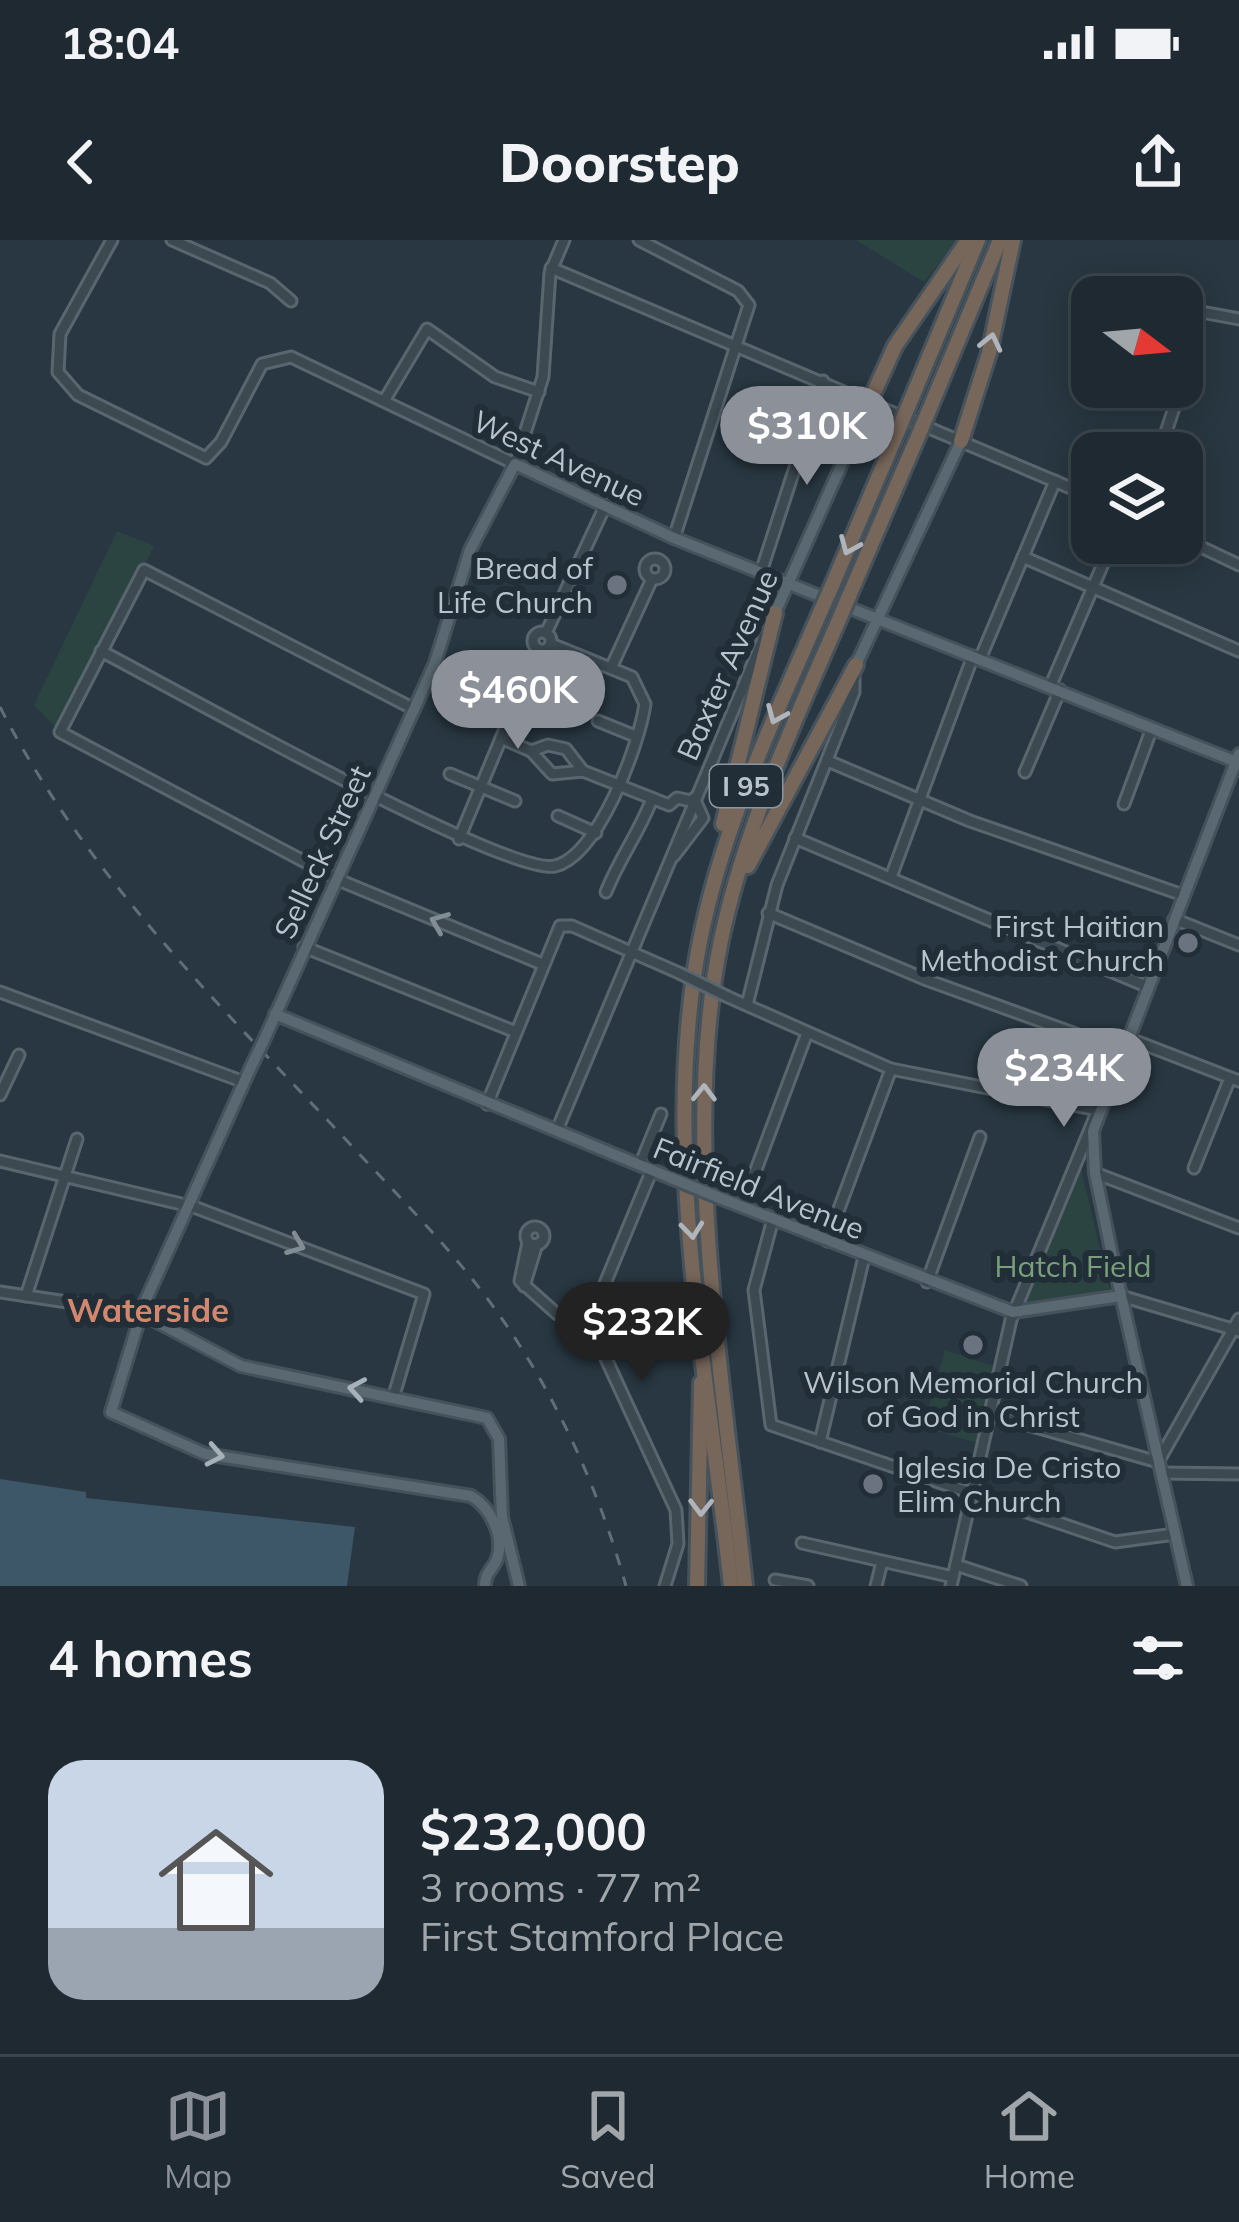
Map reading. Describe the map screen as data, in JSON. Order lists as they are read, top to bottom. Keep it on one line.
{"streets":{"highway":["I 95"],"main road":["West Avenue","Baxter Avenue","Selleck Street","Fairfield Avenue"]},"crossings":[["West Avenue","Baxter Avenue"],["West Avenue","Selleck Street"],["Baxter Avenue","Fairfield Avenue"],["Selleck Street","Fairfield Avenue"]],"districts":["Waterside"],"parks":["Hatch Field"],"places":["Bread of Life Church","First Haitian Methodist Church","Wilson Memorial Church of God in Christ","Iglesia De Cristo Elim Church"],"north":"right","page":{"status":"18:04","header":"Doorstep","price":["$310K","$460K","$234K","$232K"],"heading":"4 homes","list":[{"name":"$232,000","note":"3 rooms · 77 m² · First Stamford Place"}],"tabs":["Map","Saved","Home"]}}
